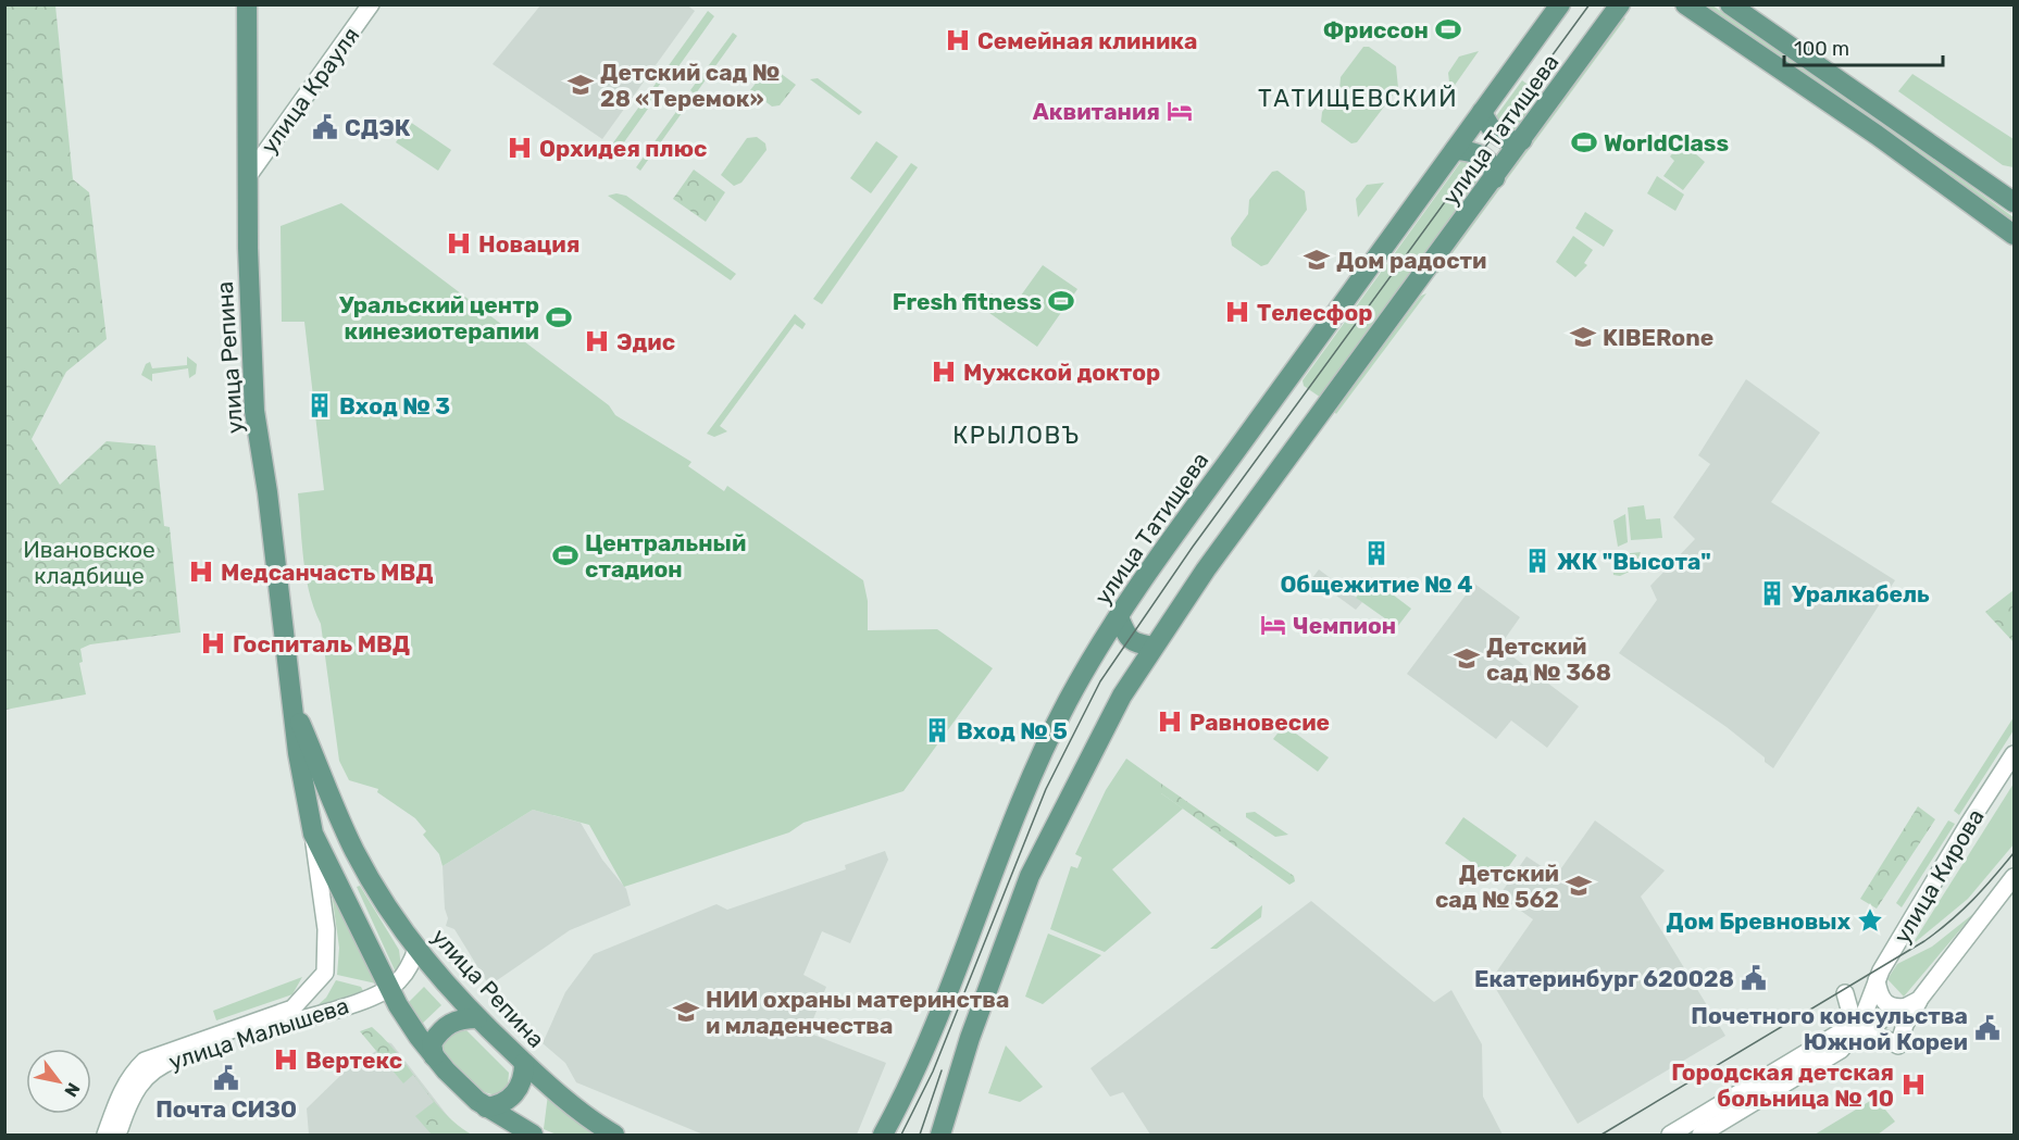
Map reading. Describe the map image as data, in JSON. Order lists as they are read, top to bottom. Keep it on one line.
{"streets":{"main road":["улица Крауля","улица Татищева","улица Репина","улица Кирова","улица Малышева"]},"crossings":[["улица Крауля","улица Репина"],["улица Репина","улица Малышева"]],"districts":["ТАТИЩЕВСКИЙ","КРЫЛОВЪ"],"parks":["Ивановское кладбище"],"places":{"sports":["Фриссон","WorldClass","Fresh fitness","Уральский центр кинезиотерапии","Центральный стадион"],"hospital":["Семейная клиника","Орхидея плюс","Новация","Телесфор","Эдис","Мужской доктор","Медсанчасть МВД","Госпиталь МВД","Равновесие","Вертекс","Городская детская больница № 10"],"school or university":["Детский сад № 28 «Теремок»","Дом радости","KIBERone","Детский сад № 368","Детский сад № 562","НИИ охраны материнства и младенчества"],"hotel":["Аквитания","Чемпион"],"public building":["СДЭК","Екатеринбург 620028","Почетного консульства Южной Кореи","Почта СИЗО"],"building":["Вход № 3","Общежитие № 4","ЖК \"Высота\"","Уралкабель","Вход № 5"],"place":["Дом Бревновых"]},"scale_bar":"100 m","north":"bottom right"}
